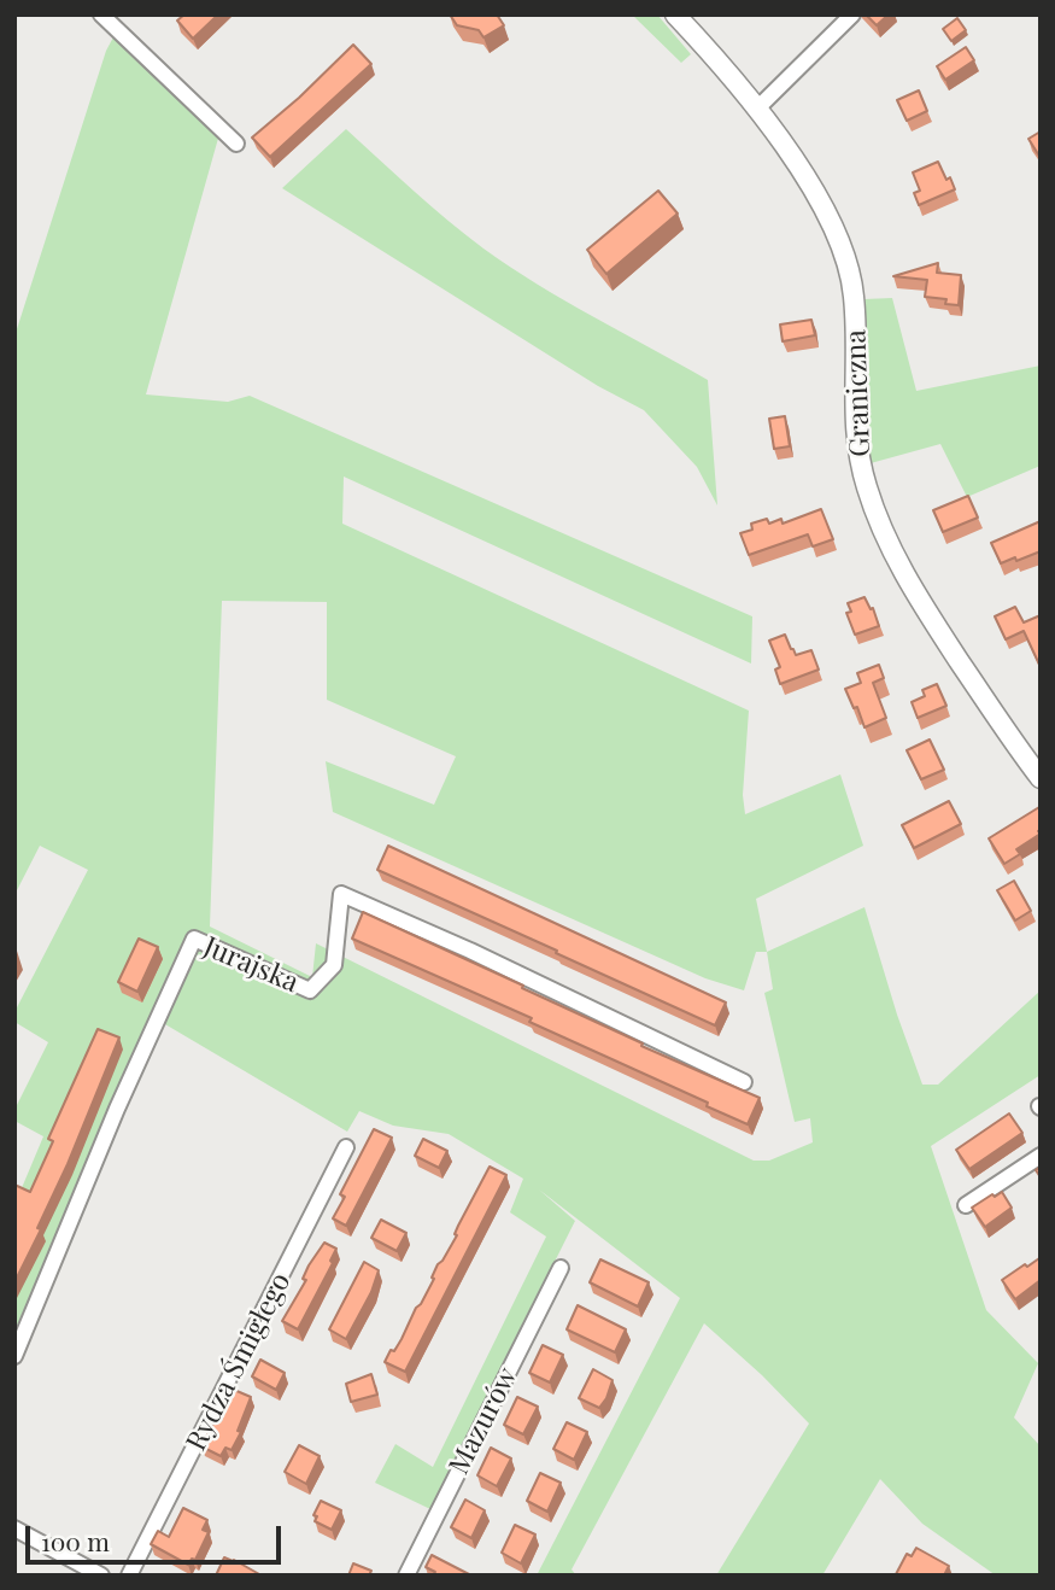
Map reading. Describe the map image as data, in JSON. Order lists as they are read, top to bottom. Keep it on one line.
{"streets":{"street":["Graniczna","Jurajska","Rydza Śmigłego","Mazurów"]},"scale_bar":"100 m"}
